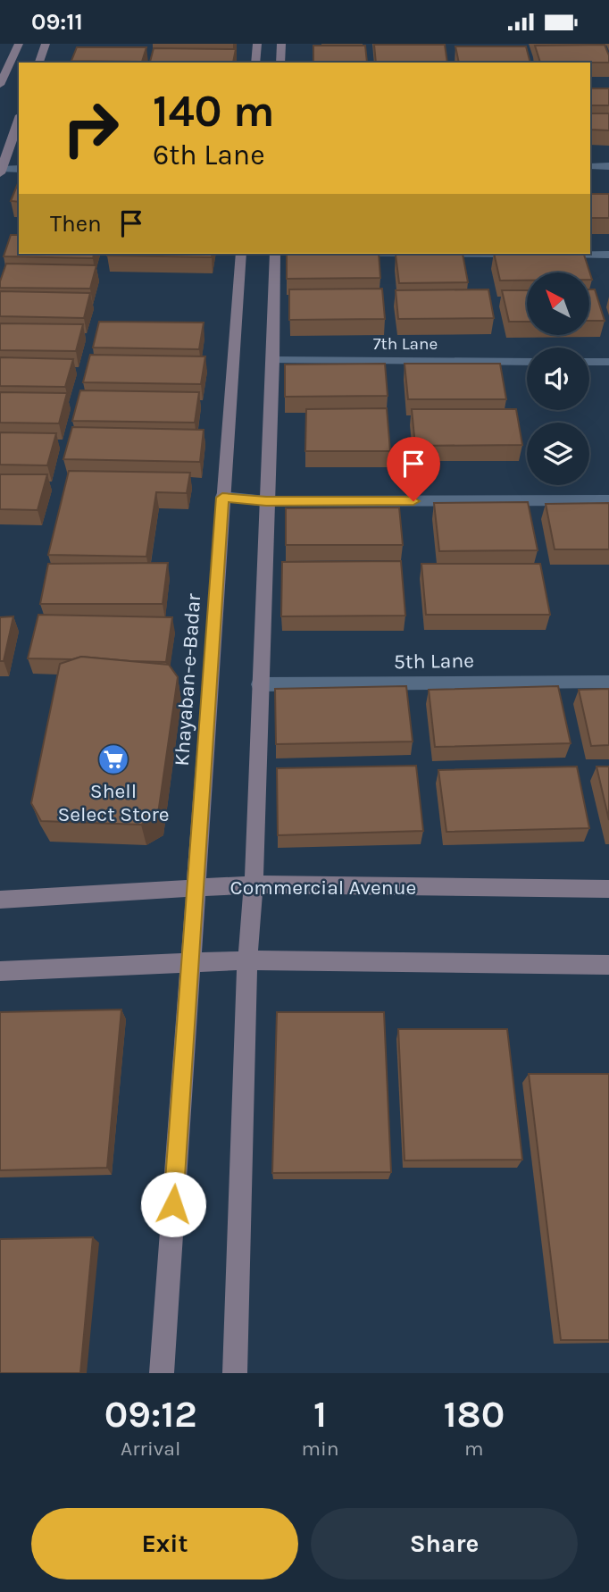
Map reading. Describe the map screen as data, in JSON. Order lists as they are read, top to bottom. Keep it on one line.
{"streets":{"main road":["Khayaban-e-Badar","Commercial Avenue"],"street":["7th Lane","5th Lane"]},"crossings":[["Khayaban-e-Badar","Commercial Avenue"]],"places":{"supermarket":["Shell Select Store"]},"north":"top left","page":{"status":"09:11","turn":["140 m","6th Lane"],"then":"Then","eta":["09:12","Arrival","1","min","180","m"],"buttons":["Exit","Share"]}}
